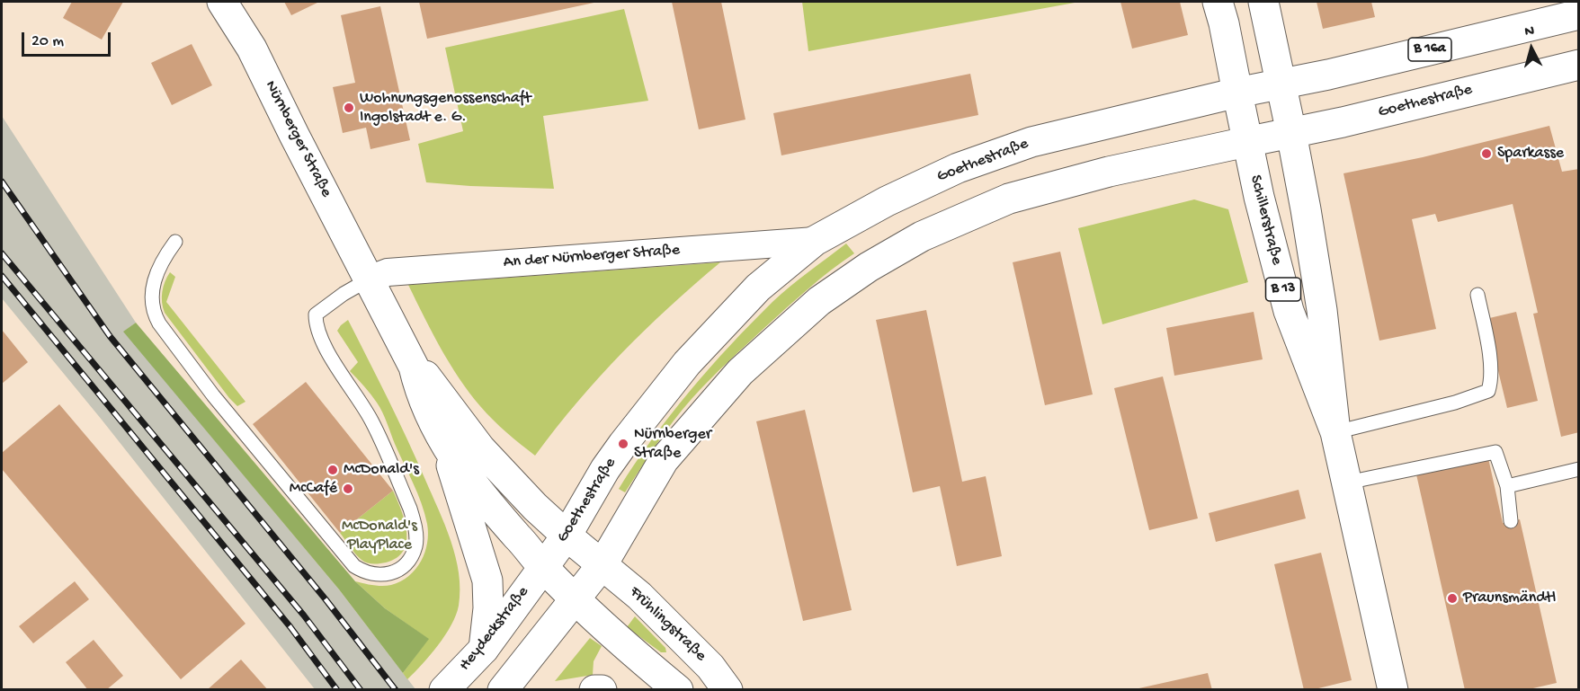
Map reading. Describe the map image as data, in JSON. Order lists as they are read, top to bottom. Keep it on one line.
{"streets":{"main road":["B 16a","Goethestraße","Nürnberger Straße","Schillerstraße","B 13","Frühlingstraße","Heydeckstraße"],"street":["An der Nürnberger Straße"]},"crossings":[["Goethestraße","Nürnberger Straße"],["Goethestraße","Schillerstraße"],["Goethestraße","An der Nürnberger Straße"],["Goethestraße","Frühlingstraße"],["Goethestraße","Heydeckstraße"],["Nürnberger Straße","An der Nürnberger Straße"],["Nürnberger Straße","Frühlingstraße"],["Nürnberger Straße","Heydeckstraße"]],"parks":["McDonald's PlayPlace"],"places":["Wohnungsgenossenschaft Ingolstadt e. G.","Sparkasse","Nürnberger Straße","McDonald's","McCafé","Praunsmändtl"],"scale_bar":"20 m","north":"top"}
